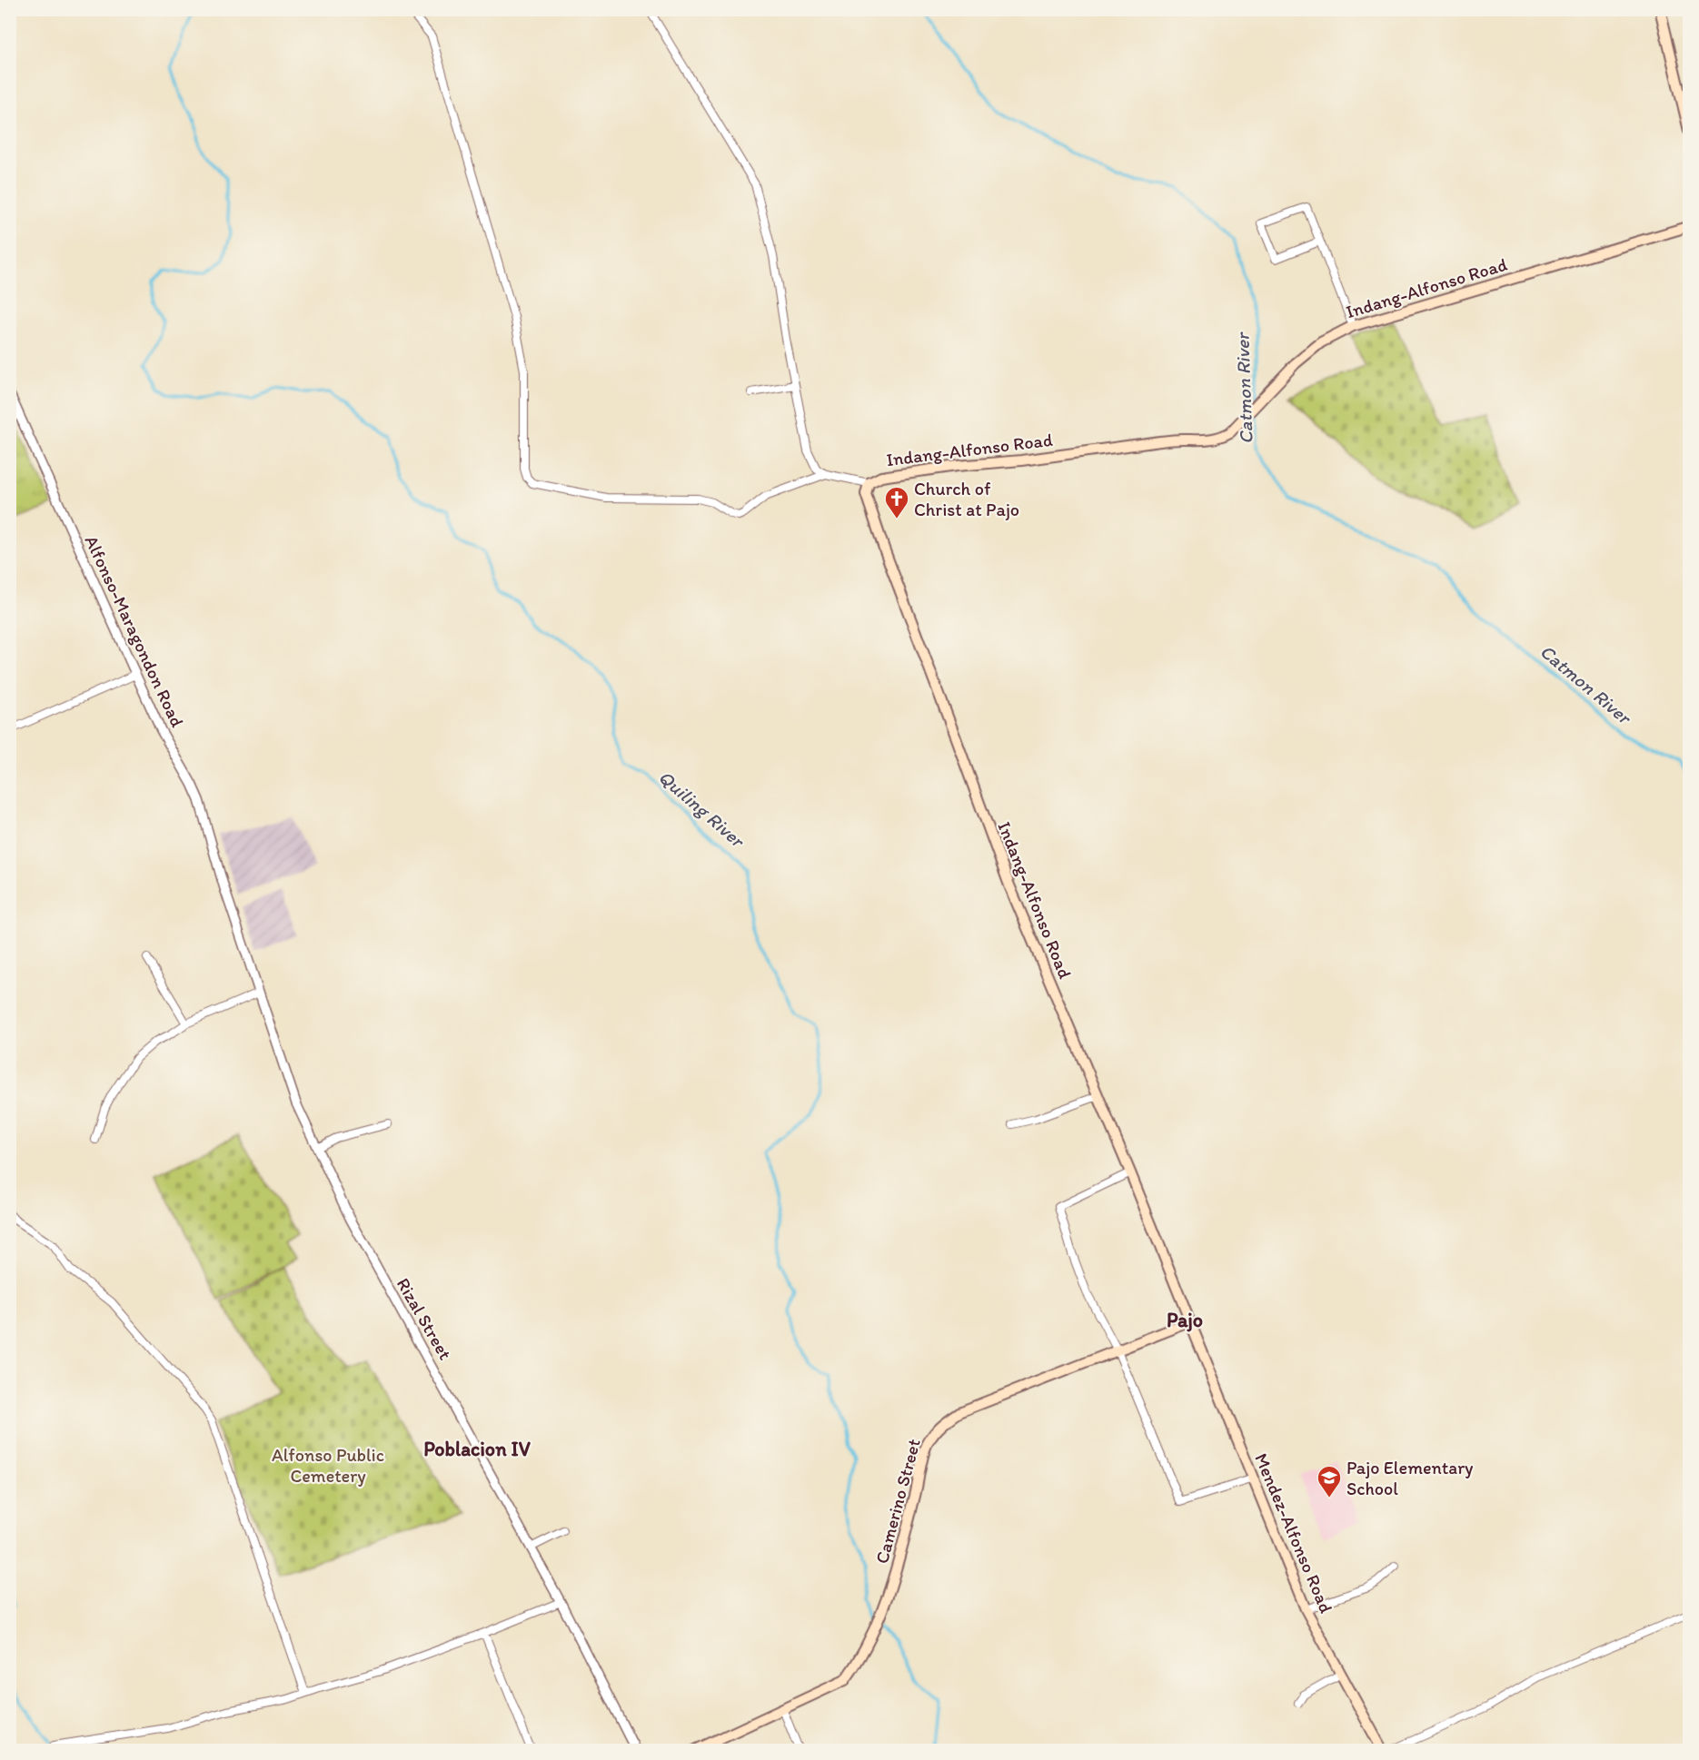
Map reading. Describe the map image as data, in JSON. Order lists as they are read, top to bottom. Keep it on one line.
{"streets":{"main road":["Indang-Alfonso Road","Camerino Street","Mendez-Alfonso Road"],"street":["Alfonso-Maragondon Road","Rizal Street"]},"crossings":[["Indang-Alfonso Road","Camerino Street"],["Indang-Alfonso Road","Mendez-Alfonso Road"],["Alfonso-Maragondon Road","Rizal Street"],["Camerino Street","Mendez-Alfonso Road"]],"districts":["Pajo","Poblacion IV"],"water":["Catmon River","Quiling River"],"parks":["Alfonso Public Cemetery"],"places":{"church":["Church of Christ at Pajo"],"school or university":["Pajo Elementary School"]}}
